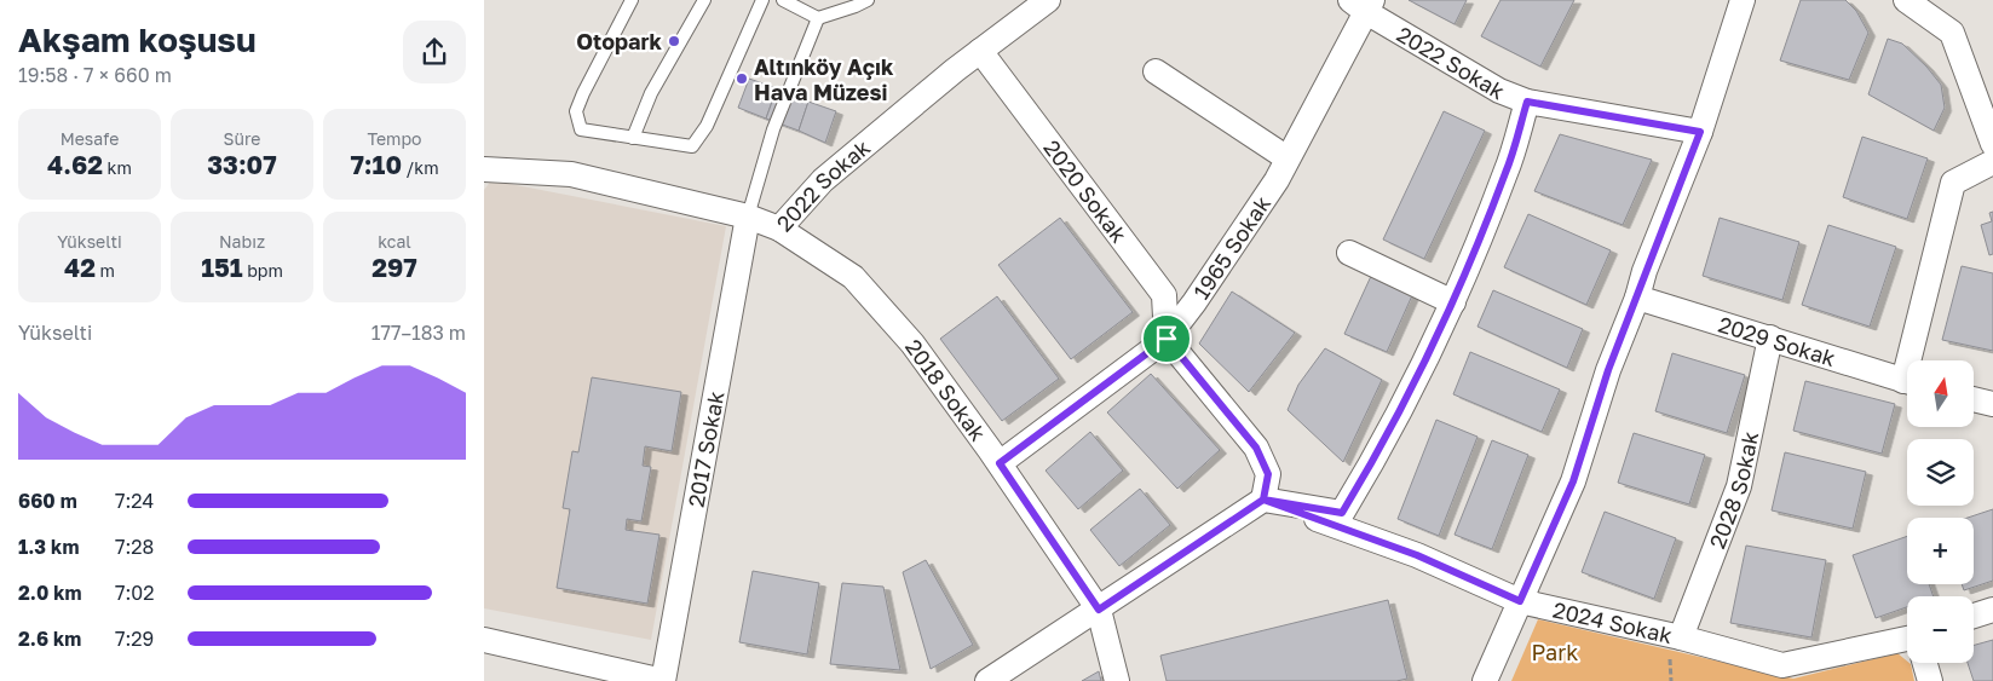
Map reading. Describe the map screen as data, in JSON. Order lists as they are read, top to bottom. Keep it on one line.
{"streets":{"street":["2022 Sokak","2020 Sokak","1965 Sokak","2029 Sokak","2018 Sokak","2017 Sokak","2028 Sokak","2024 Sokak"]},"crossings":[["2022 Sokak","2020 Sokak"],["2022 Sokak","1965 Sokak"],["2022 Sokak","2018 Sokak"],["2022 Sokak","2017 Sokak"],["2020 Sokak","1965 Sokak"],["1965 Sokak","2018 Sokak"],["2029 Sokak","2028 Sokak"],["2028 Sokak","2024 Sokak"]],"parks":["Park"],"places":["Otopark","Altınköy Açık Hava Müzesi"],"north":"top","page":{"heading":["Akşam koşusu","19:58 · 7 × 660 m"],"stats":[["Mesafe","4.62 km"],["Süre","33:07"],["Tempo","7:10 /km"],["Yükselti","42 m"],["Nabız","151 bpm"],["kcal","297"]],"chart":["Yükselti","177–183 m"],"map_buttons":["+","−"],"list":[{"name":"660 m","note":"7:24"},{"name":"1.3 km","note":"7:28"},{"name":"2.0 km","note":"7:02"},{"name":"2.6 km","note":"7:29"}]}}
